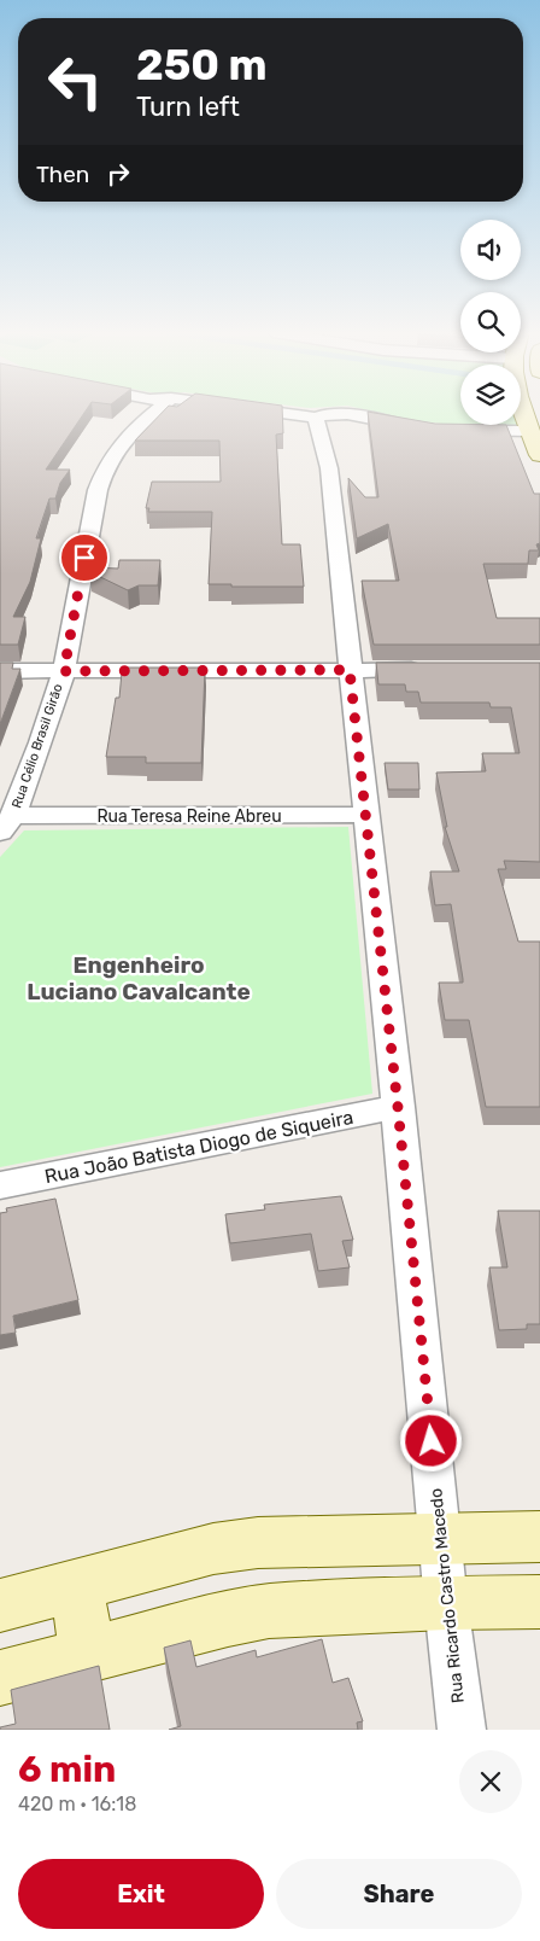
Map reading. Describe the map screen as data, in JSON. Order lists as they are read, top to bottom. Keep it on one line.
{"streets":{"street":["Rua Célio Brasil Girão","Rua Teresa Reine Abreu","Rua João Batista Diogo de Siqueira","Rua Ricardo Castro Macedo"]},"crossings":[["Rua Célio Brasil Girão","Rua Teresa Reine Abreu"],["Rua Teresa Reine Abreu","Rua Ricardo Castro Macedo"],["Rua João Batista Diogo de Siqueira","Rua Ricardo Castro Macedo"]],"districts":["Engenheiro Luciano Cavalcante"],"page":{"turn":["250 m","Turn left"],"then":"Then","heading":["6 min","420 m · 16:18"],"buttons":["Exit","Share"]}}
